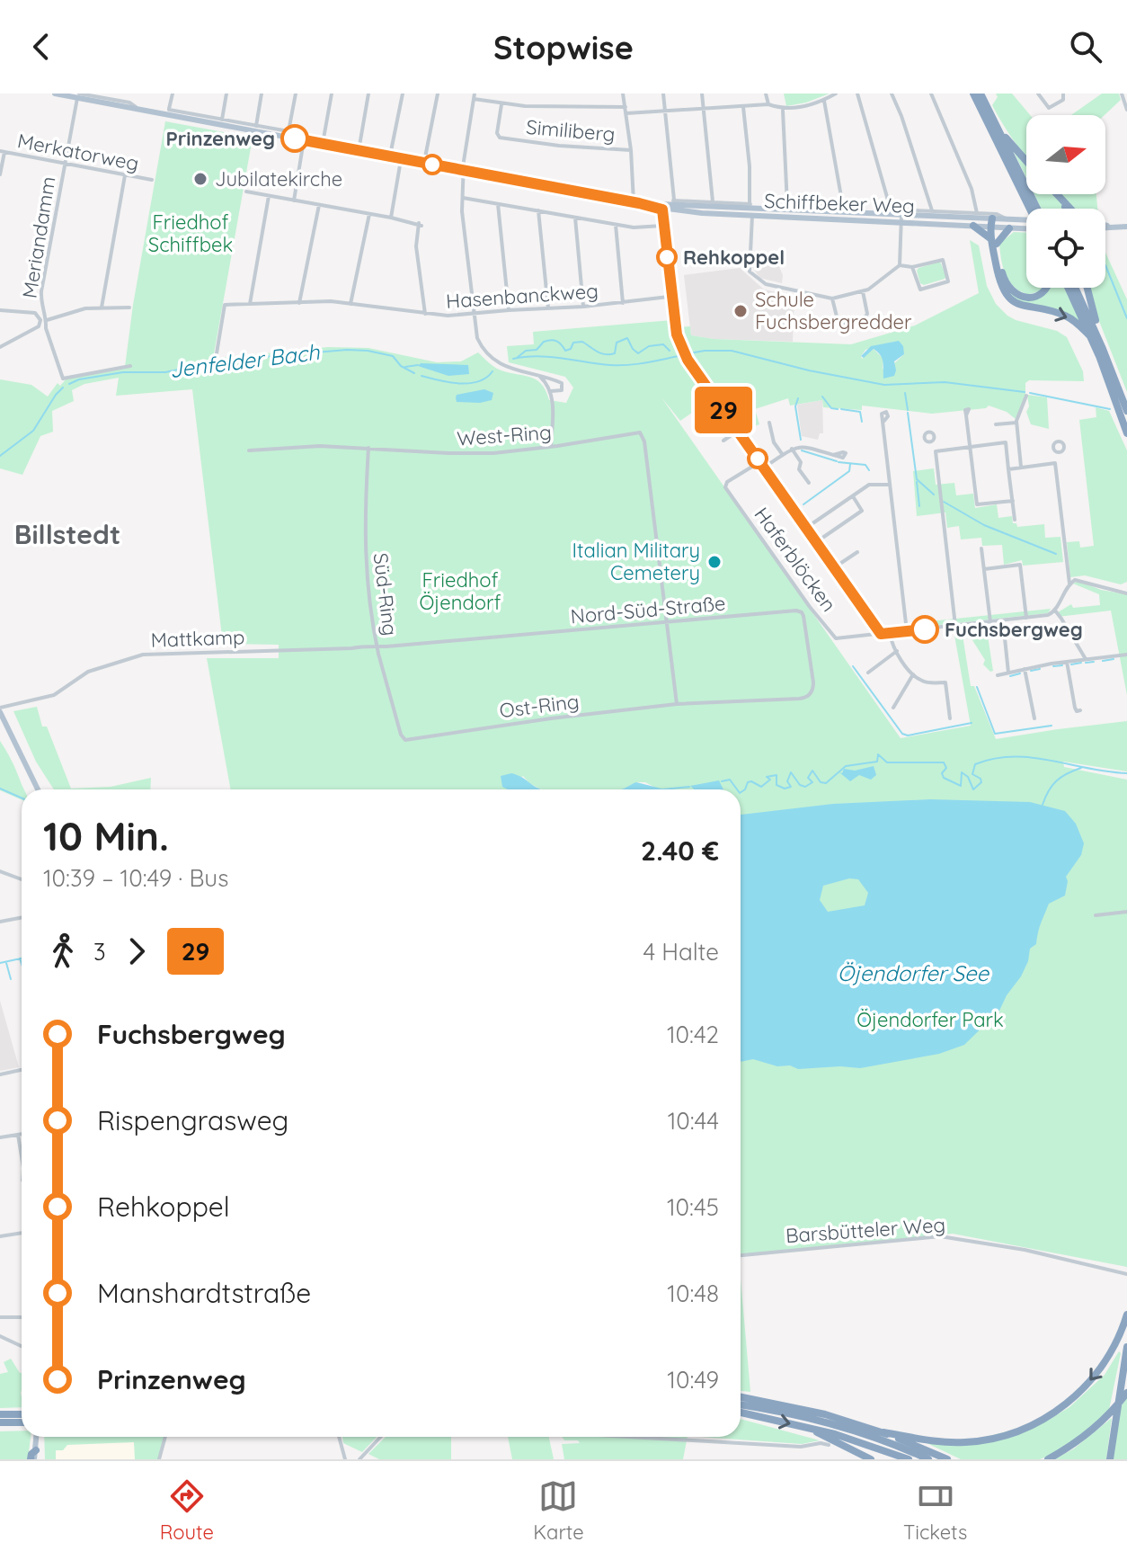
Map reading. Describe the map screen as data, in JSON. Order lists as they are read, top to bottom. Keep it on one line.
{"streets":{"main road":["Schiffbeker Weg"],"street":["Similiberg","Merkatorweg","Meriandamm","Hasenbanckweg","West-Ring","Haferblöcken","Süd-Ring","Nord-Süd-Straße","Mattkamp","Ost-Ring","Barsbütteler Weg"]},"crossings":[["Merkatorweg","Meriandamm"],["Schiffbeker Weg","Meriandamm"],["West-Ring","Süd-Ring"],["West-Ring","Nord-Süd-Straße"],["Süd-Ring","Nord-Süd-Straße"],["Süd-Ring","Ost-Ring"],["Nord-Süd-Straße","Mattkamp"],["Nord-Süd-Straße","Ost-Ring"]],"districts":["Billstedt"],"water":["Jenfelder Bach","Öjendorfer See"],"parks":["Friedhof Schiffbek","Friedhof Öjendorf","Öjendorfer Park"],"places":["Prinzenweg","Jubilatekirche","Rehkoppel","Schule Fuchsbergredder","Italian Military Cemetery","Fuchsbergweg"],"lines":["bus line 29"],"north":"right","page":{"header":"Stopwise","on_map":"29","heading":["10 Min.","10:39 – 10:49 · Bus","2.40 €"],"legs":["3","29","4 Halte"],"list":[{"name":"Fuchsbergweg","value":"10:42"},{"name":"Rispengrasweg","value":"10:44"},{"name":"Rehkoppel","value":"10:45"},{"name":"Manshardtstraße","value":"10:48"},{"name":"Prinzenweg","value":"10:49"}],"tabs":["Route","Karte","Tickets"]}}
